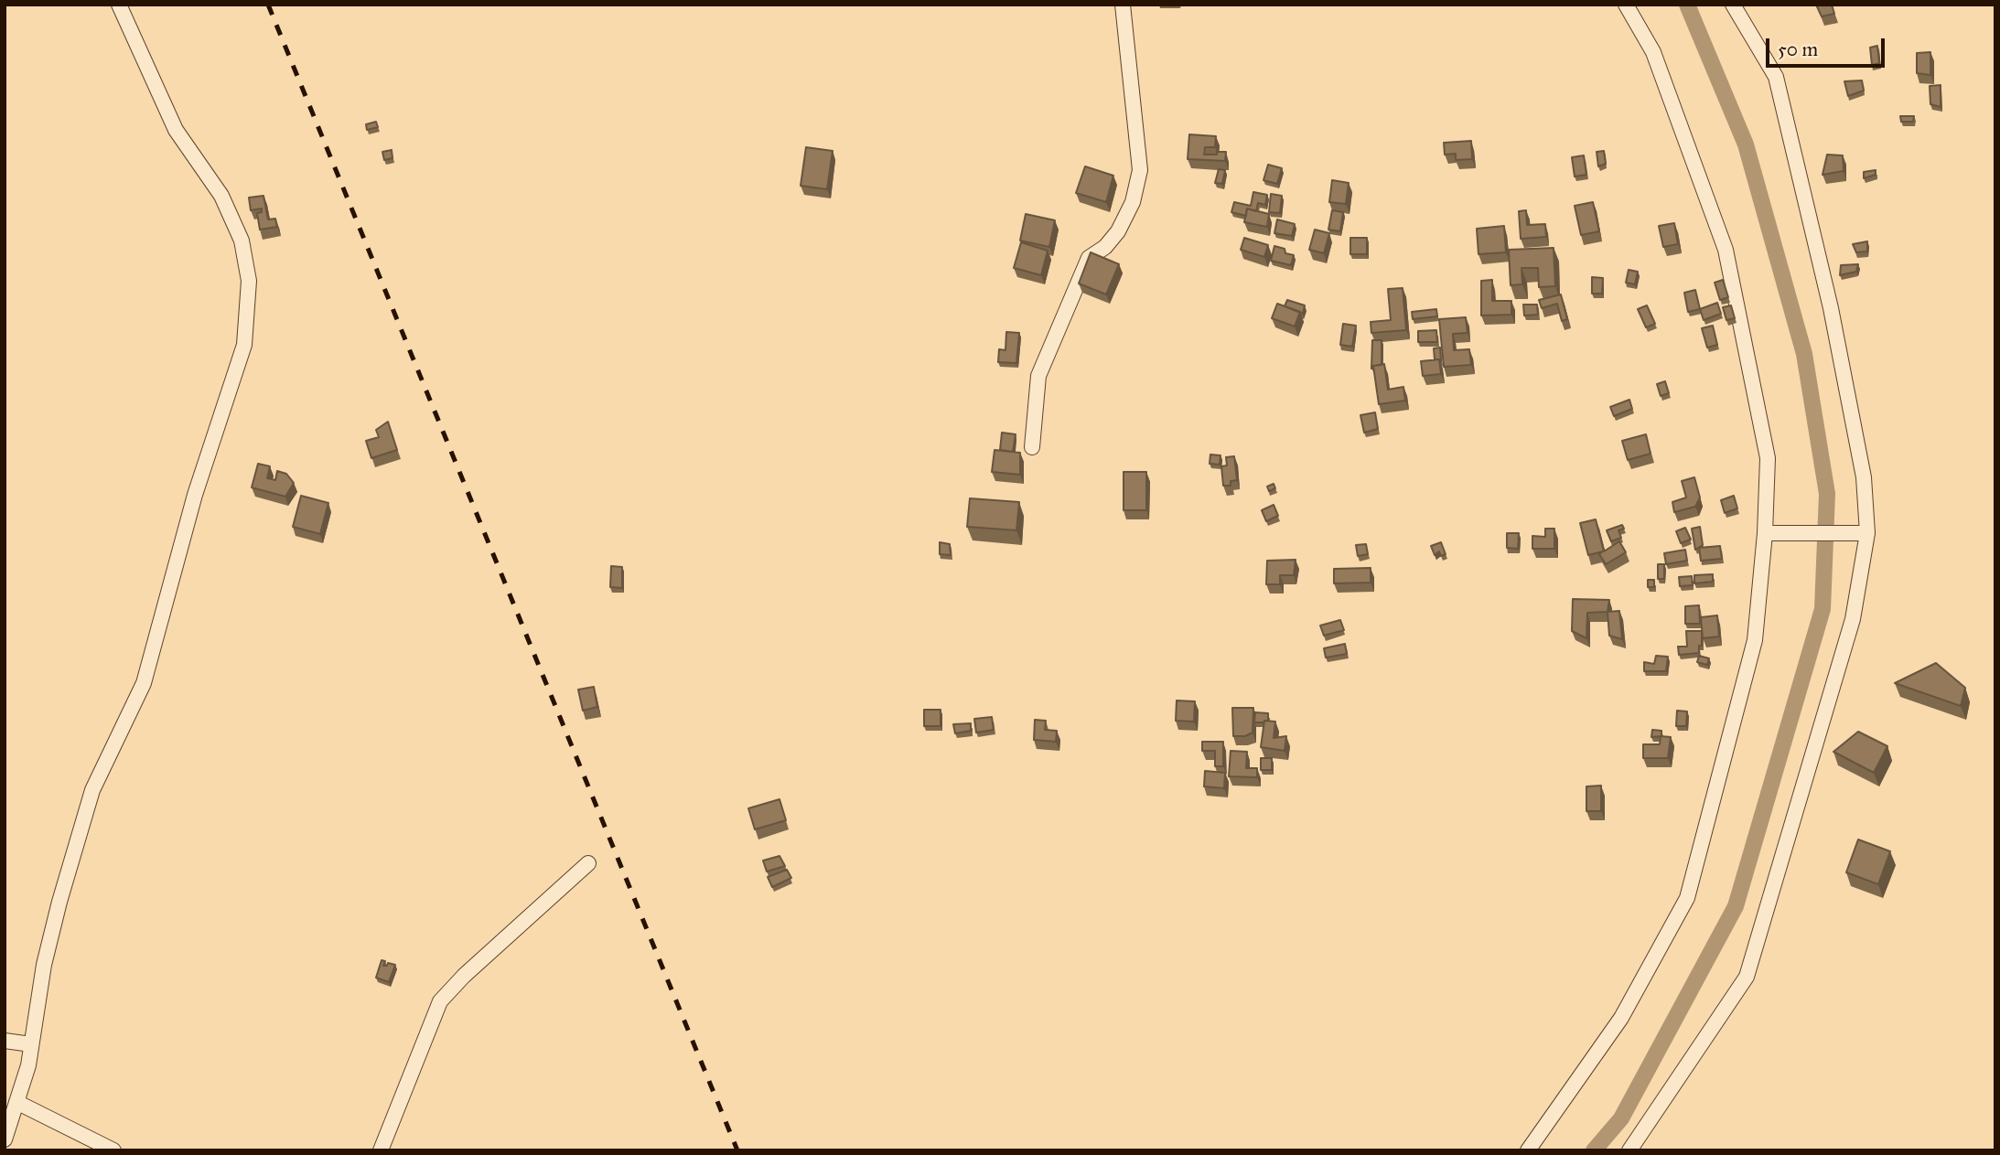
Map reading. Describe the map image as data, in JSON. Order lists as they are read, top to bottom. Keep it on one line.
{"scale_bar":"50 m"}
